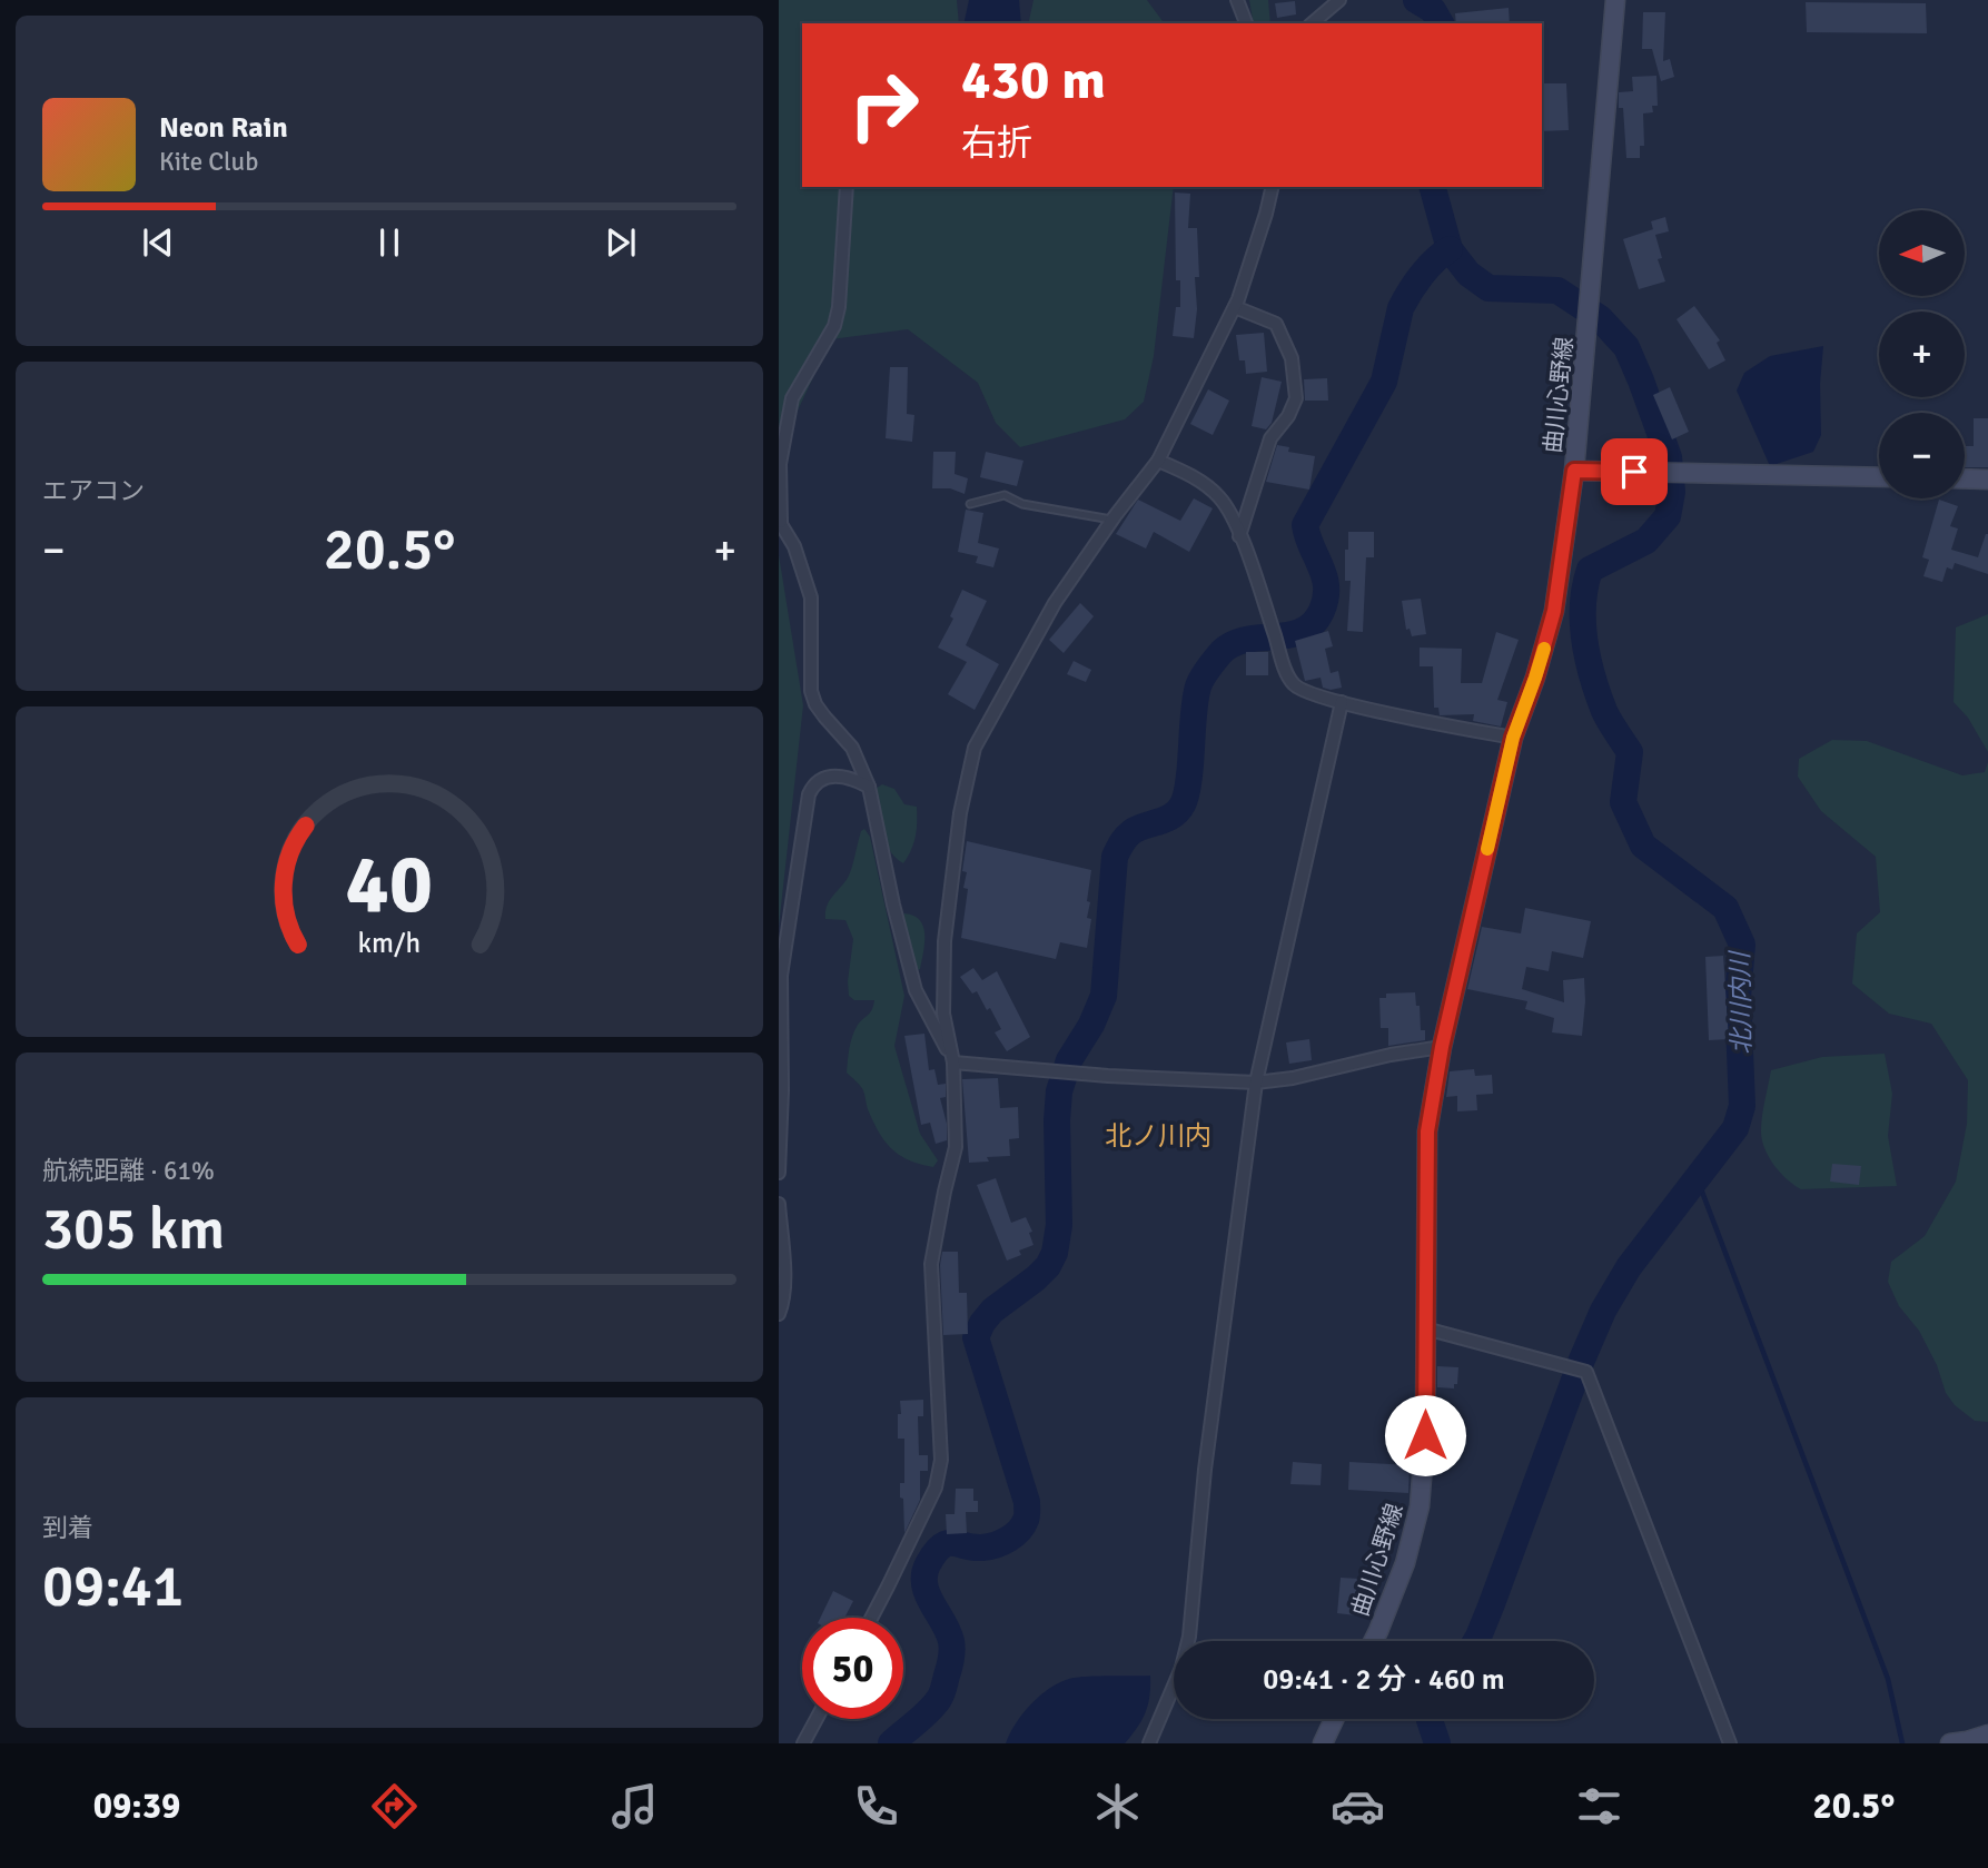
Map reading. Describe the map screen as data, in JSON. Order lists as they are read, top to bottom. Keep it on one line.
{"streets":{"main road":["曲川心野線"]},"districts":["北ノ川内"],"water":["北川内川"],"north":"left","page":{"turn":["430 m","右折"],"song":["Neon Rain","Kite Club"],"map_buttons":["+","−"],"tile":["エアコン",["航続距離 · 61%","305 km"],["到着","09:41"]],"heat":["−","20.5°","+"],"limit":"50","trip":"09:41 · 2 分 · 460 m","tabs":["09:39","20.5°"],"gauge":["40","km/h"]}}
